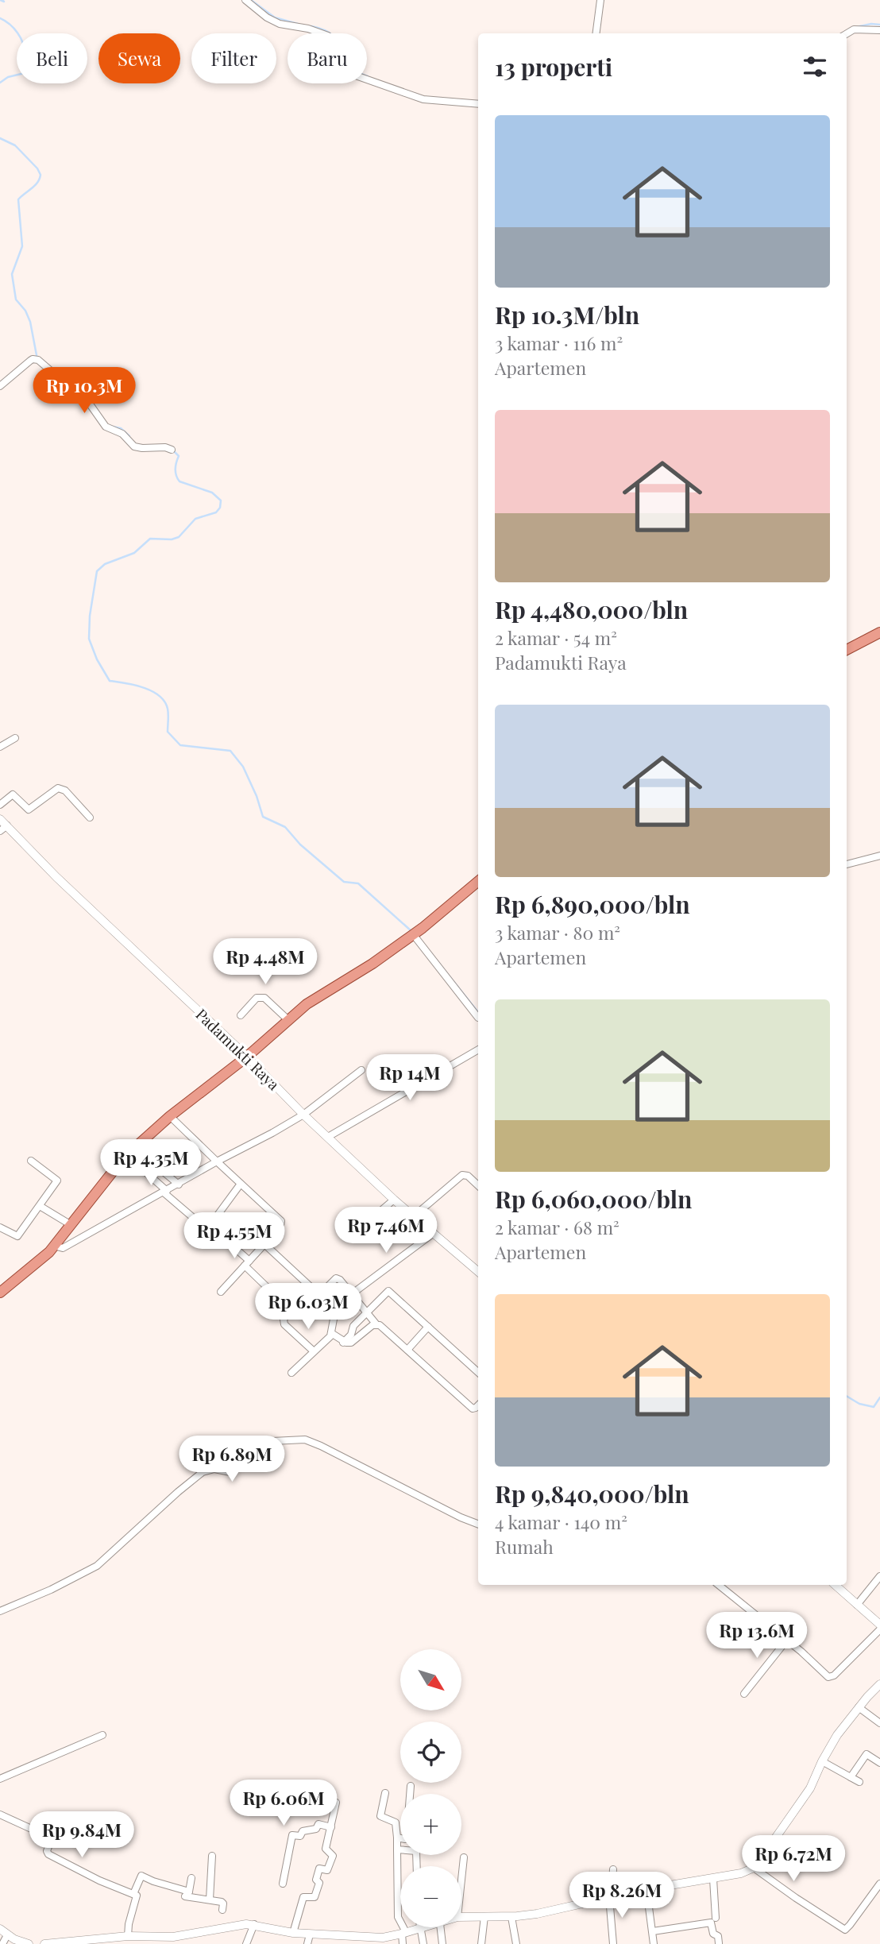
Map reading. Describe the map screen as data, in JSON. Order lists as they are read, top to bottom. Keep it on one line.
{"streets":{"street":["Padamukti Raya"]},"north":"bottom right","page":{"chip":["Beli","Sewa","Filter","Baru"],"heading":"13 properti","list":[{"name":"Rp 10.3M/bln","note":"3 kamar · 116 m² · Apartemen"},{"name":"Rp 4,480,000/bln","note":"2 kamar · 54 m² · Padamukti Raya"},{"name":"Rp 6,890,000/bln","note":"3 kamar · 80 m² · Apartemen"},{"name":"Rp 6,060,000/bln","note":"2 kamar · 68 m² · Apartemen"},{"name":"Rp 9,840,000/bln","note":"4 kamar · 140 m² · Rumah"}],"price":["Rp 10.3M","Rp 4.48M","Rp 14M","Rp 4.35M","Rp 7.46M","Rp 4.55M","Rp 6.03M","Rp 6.89M","Rp 13.6M","Rp 6.06M","Rp 9.84M","Rp 6.72M","Rp 8.26M"],"map_buttons":["+","−"]}}
